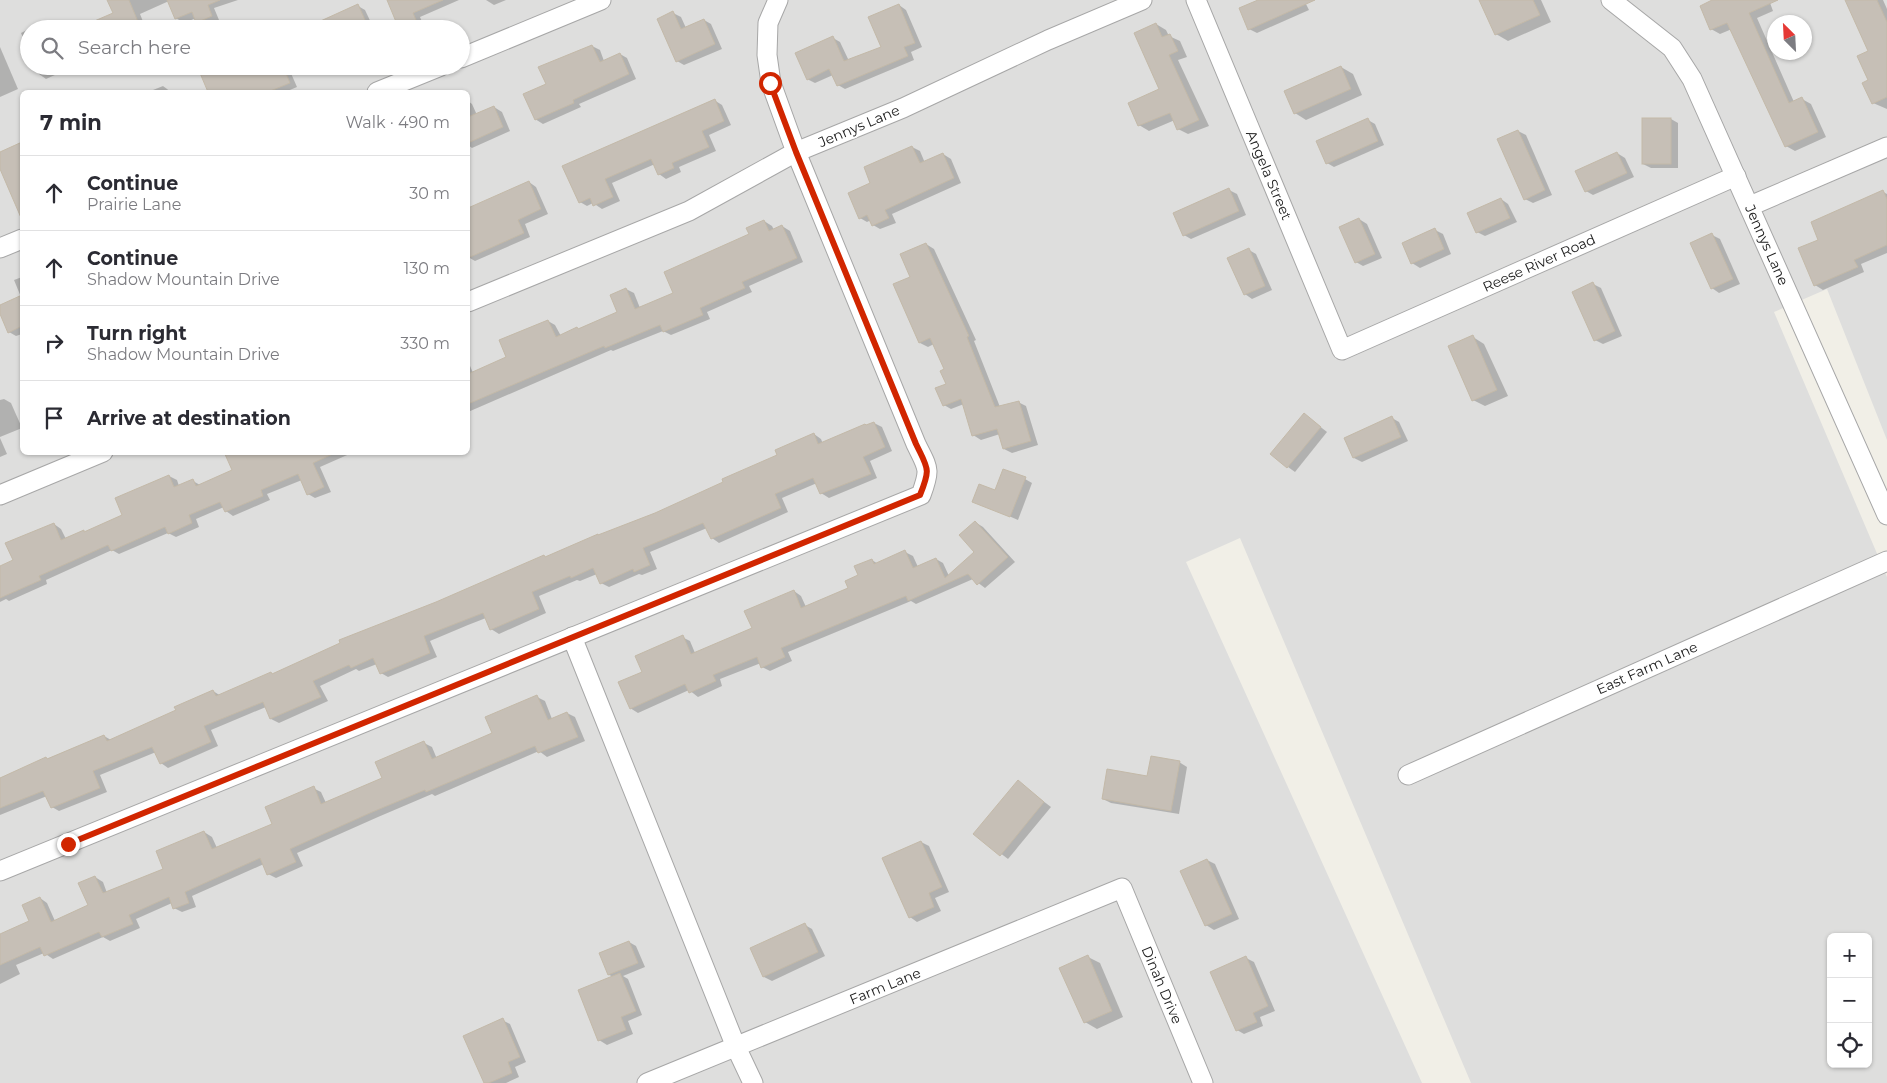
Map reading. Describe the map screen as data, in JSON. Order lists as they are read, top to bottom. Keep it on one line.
{"streets":{"street":["Jennys Lane","Angela Street","Reese River Road","East Farm Lane","Dinah Drive","Farm Lane"]},"crossings":[["Jennys Lane","Reese River Road"],["Angela Street","Reese River Road"],["Dinah Drive","Farm Lane"]],"north":"top left","page":{"search":"Search here","heading":["7 min","Walk · 490 m"],"list":[["Continue","Prairie Lane","30 m"],["Continue","Shadow Mountain Drive","130 m"],["Turn right","Shadow Mountain Drive","330 m"],"Arrive at destination"],"map_buttons":["+","−"]}}
